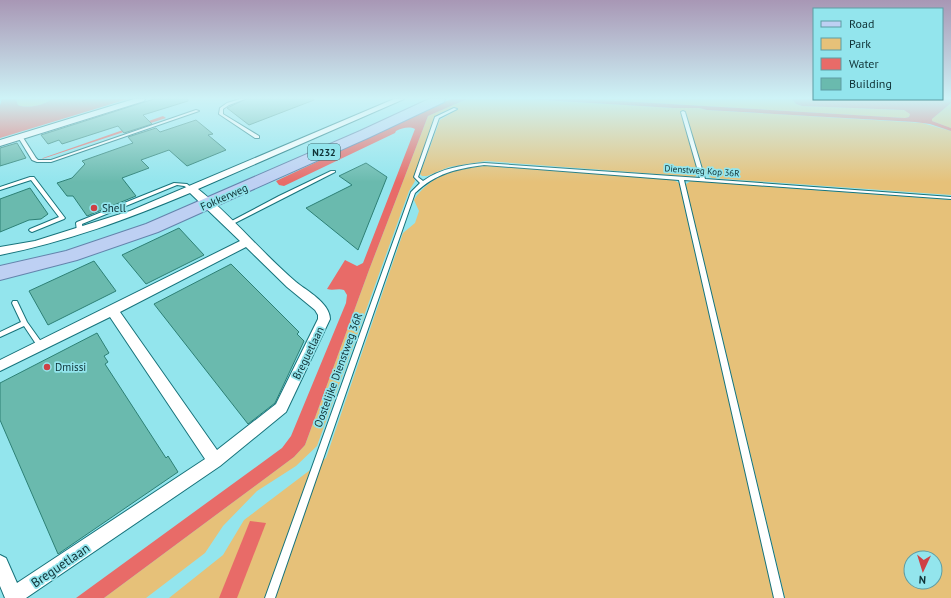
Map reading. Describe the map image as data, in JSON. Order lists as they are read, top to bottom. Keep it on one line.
{"streets":{"main road":["N232","Fokkerweg"],"street":["Breguetlaan"],"lane":["Dienstweg Kop 36R","Oostelijke Dienstweg 36R"]},"crossings":[["Dienstweg Kop 36R","Oostelijke Dienstweg 36R"],["Fokkerweg","Breguetlaan"]],"places":["Shell","Dmissi"],"legend":["Road","Park","Water","Building"],"north":"bottom"}
